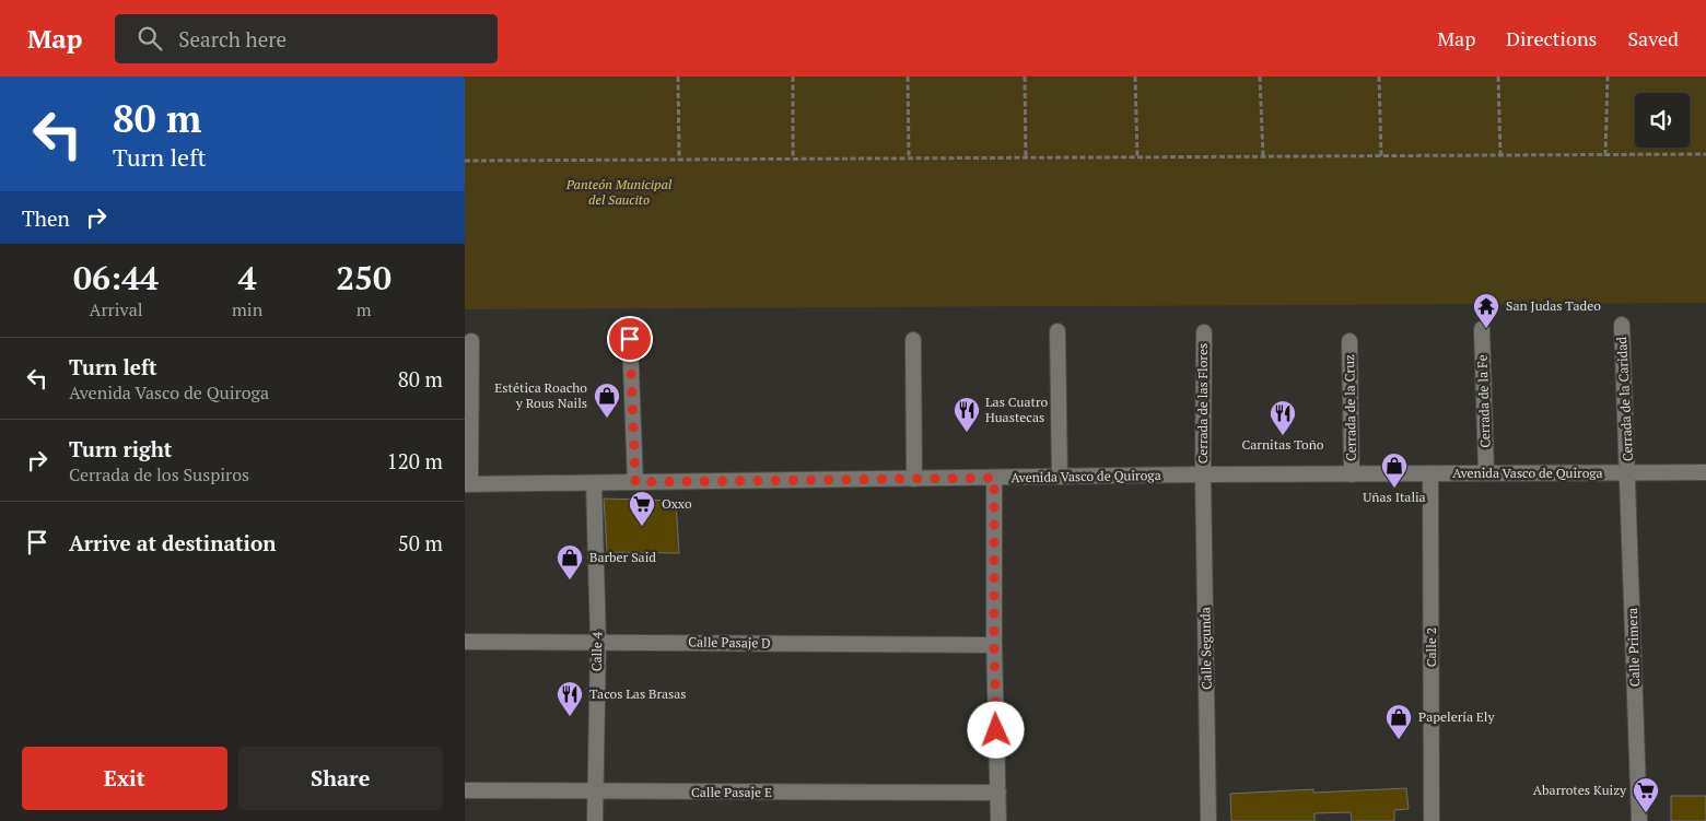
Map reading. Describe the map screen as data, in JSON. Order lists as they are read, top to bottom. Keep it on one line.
{"streets":{"street":["Cerrada de la Caridad","Cerrada de la Fe","Cerrada de las Flores","Cerrada de la Cruz","Avenida Vasco de Quiroga","Calle Pasaje D","Calle 2","Calle Primera","Calle Segunda","Calle 4","Calle Pasaje E"]},"crossings":[["Cerrada de la Caridad","Avenida Vasco de Quiroga"],["Cerrada de la Caridad","Calle Primera"],["Cerrada de la Fe","Avenida Vasco de Quiroga"],["Cerrada de las Flores","Avenida Vasco de Quiroga"],["Cerrada de las Flores","Calle Segunda"],["Cerrada de la Cruz","Avenida Vasco de Quiroga"],["Avenida Vasco de Quiroga","Calle 2"],["Avenida Vasco de Quiroga","Calle Primera"],["Avenida Vasco de Quiroga","Calle Segunda"],["Avenida Vasco de Quiroga","Calle 4"],["Calle Pasaje D","Calle 4"],["Calle 4","Calle Pasaje E"]],"parks":["Panteón Municipal del Saucito"],"places":{"temple":["San Judas Tadeo"],"shop":["Estética Roacho y Rous Nails","Uñas Italia","Barber Said","Papelería Ely"],"restaurant":["Las Cuatro Huastecas","Carnitas Toño","Tacos Las Brasas"],"supermarket":["Oxxo","Abarrotes Kuizy"]},"page":{"header":"Map","search":"Search here","nav":["Map","Directions","Saved"],"turn":["80 m","Turn left"],"then":"Then","eta":["06:44","Arrival","4","min","250","m"],"list":[{"name":"Turn left","note":"Avenida Vasco de Quiroga","value":"80 m"},{"name":"Turn right","note":"Cerrada de los Suspiros","value":"120 m"},{"name":"Arrive at destination","value":"50 m"}],"buttons":["Exit","Share"]}}
